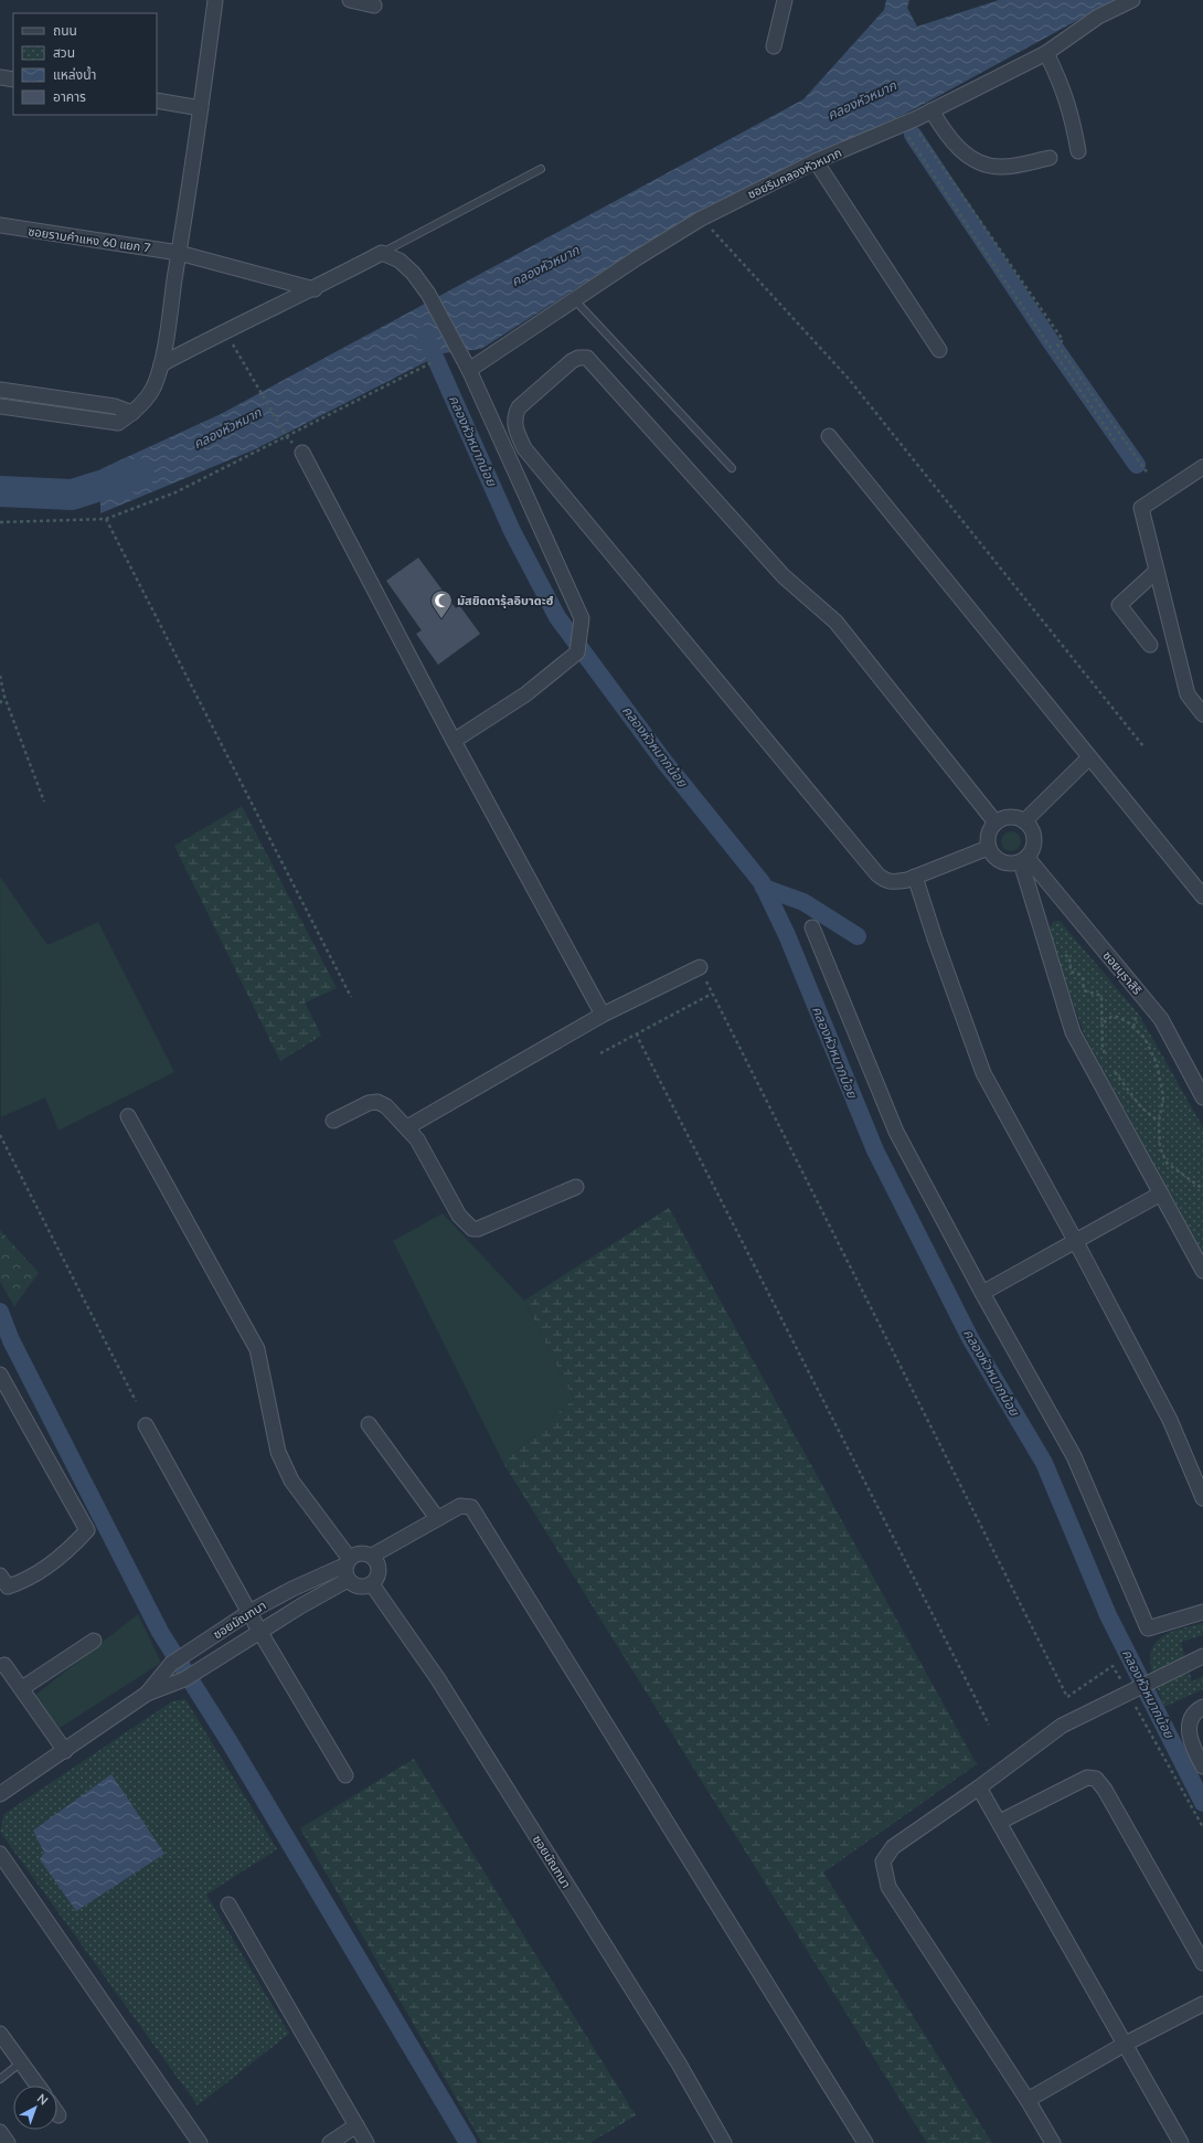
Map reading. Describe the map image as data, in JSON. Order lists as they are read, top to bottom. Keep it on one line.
{"streets":{"street":["ซอยริมคลองหัวหมาก","ซอยรามคำแหง 60 แยก 7","ซอยบุราสิริ","ซอยมัณฑนา"]},"water":["คลองหัวหมาก","คลองหัวหมากน้อย"],"places":{"mosque":["มัสยิดดารุ้ลอิบาดะฮ์"]},"legend":["ถนน","สวน","แหล่งน้ำ","อาคาร"],"north":"top right"}
